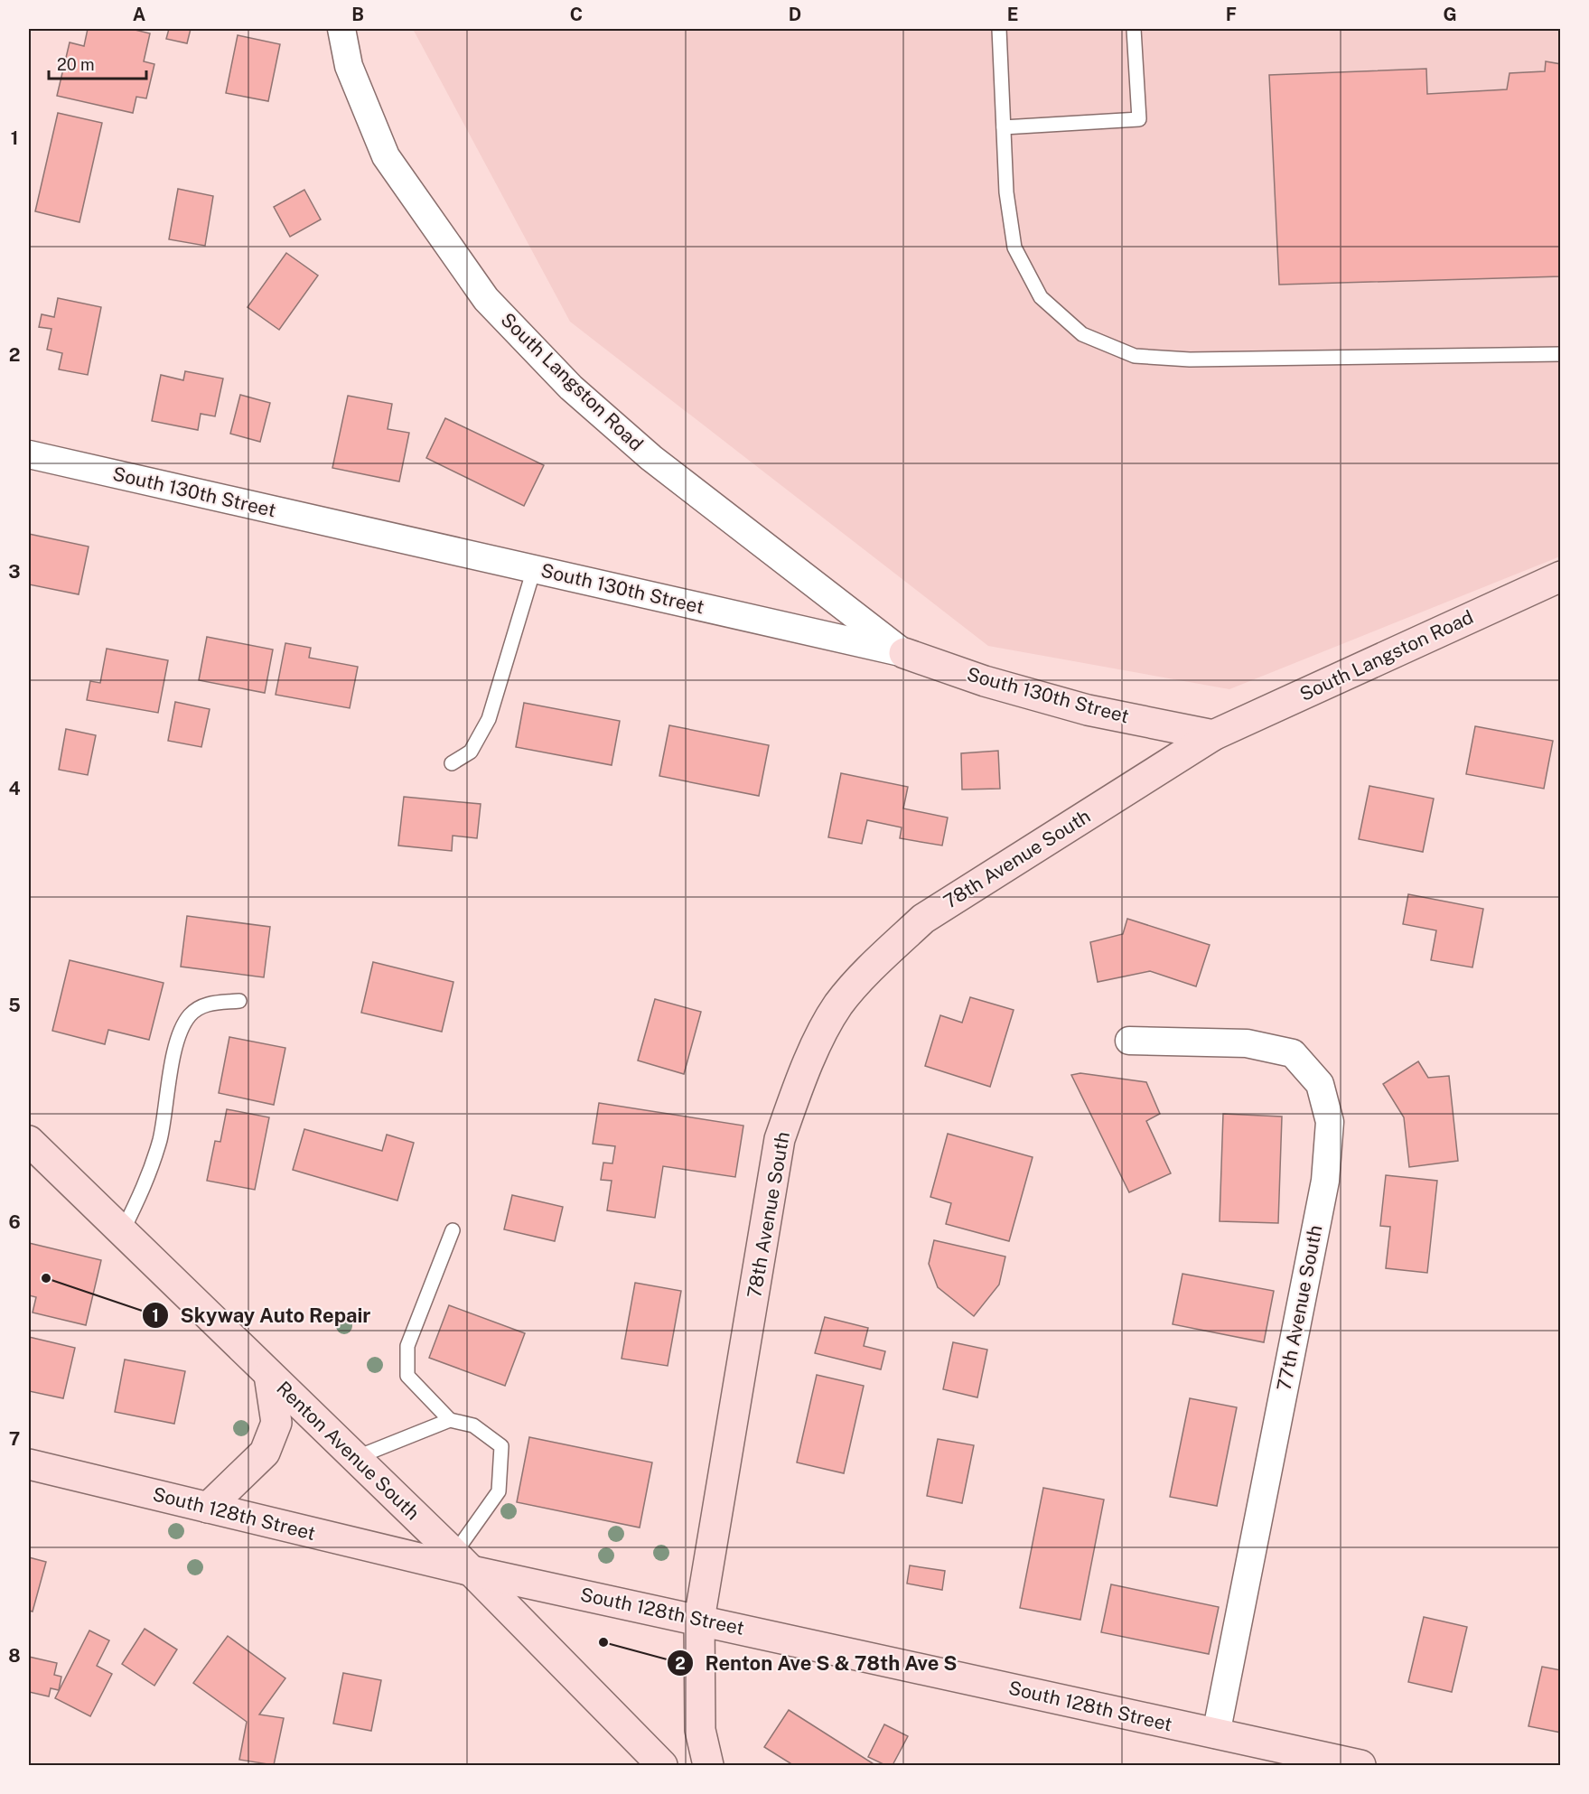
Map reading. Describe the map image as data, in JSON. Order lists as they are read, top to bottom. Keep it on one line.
{"streets":{"street":["South Langston Road","South 130th Street","78th Avenue South","77th Avenue South","Renton Avenue South","South 128th Street"]},"crossings":[["South Langston Road","South 130th Street"],["South Langston Road","78th Avenue South"],["South 130th Street","78th Avenue South"],["78th Avenue South","South 128th Street"],["77th Avenue South","South 128th Street"],["Renton Avenue South","South 128th Street"]],"places":["Skyway Auto Repair","Renton Ave S & 78th Ave S"],"scale_bar":"20 m","grid":{"columns":["A","B","C","D","E","F","G"],"rows":["1","2","3","4","5","6","7","8"]}}
